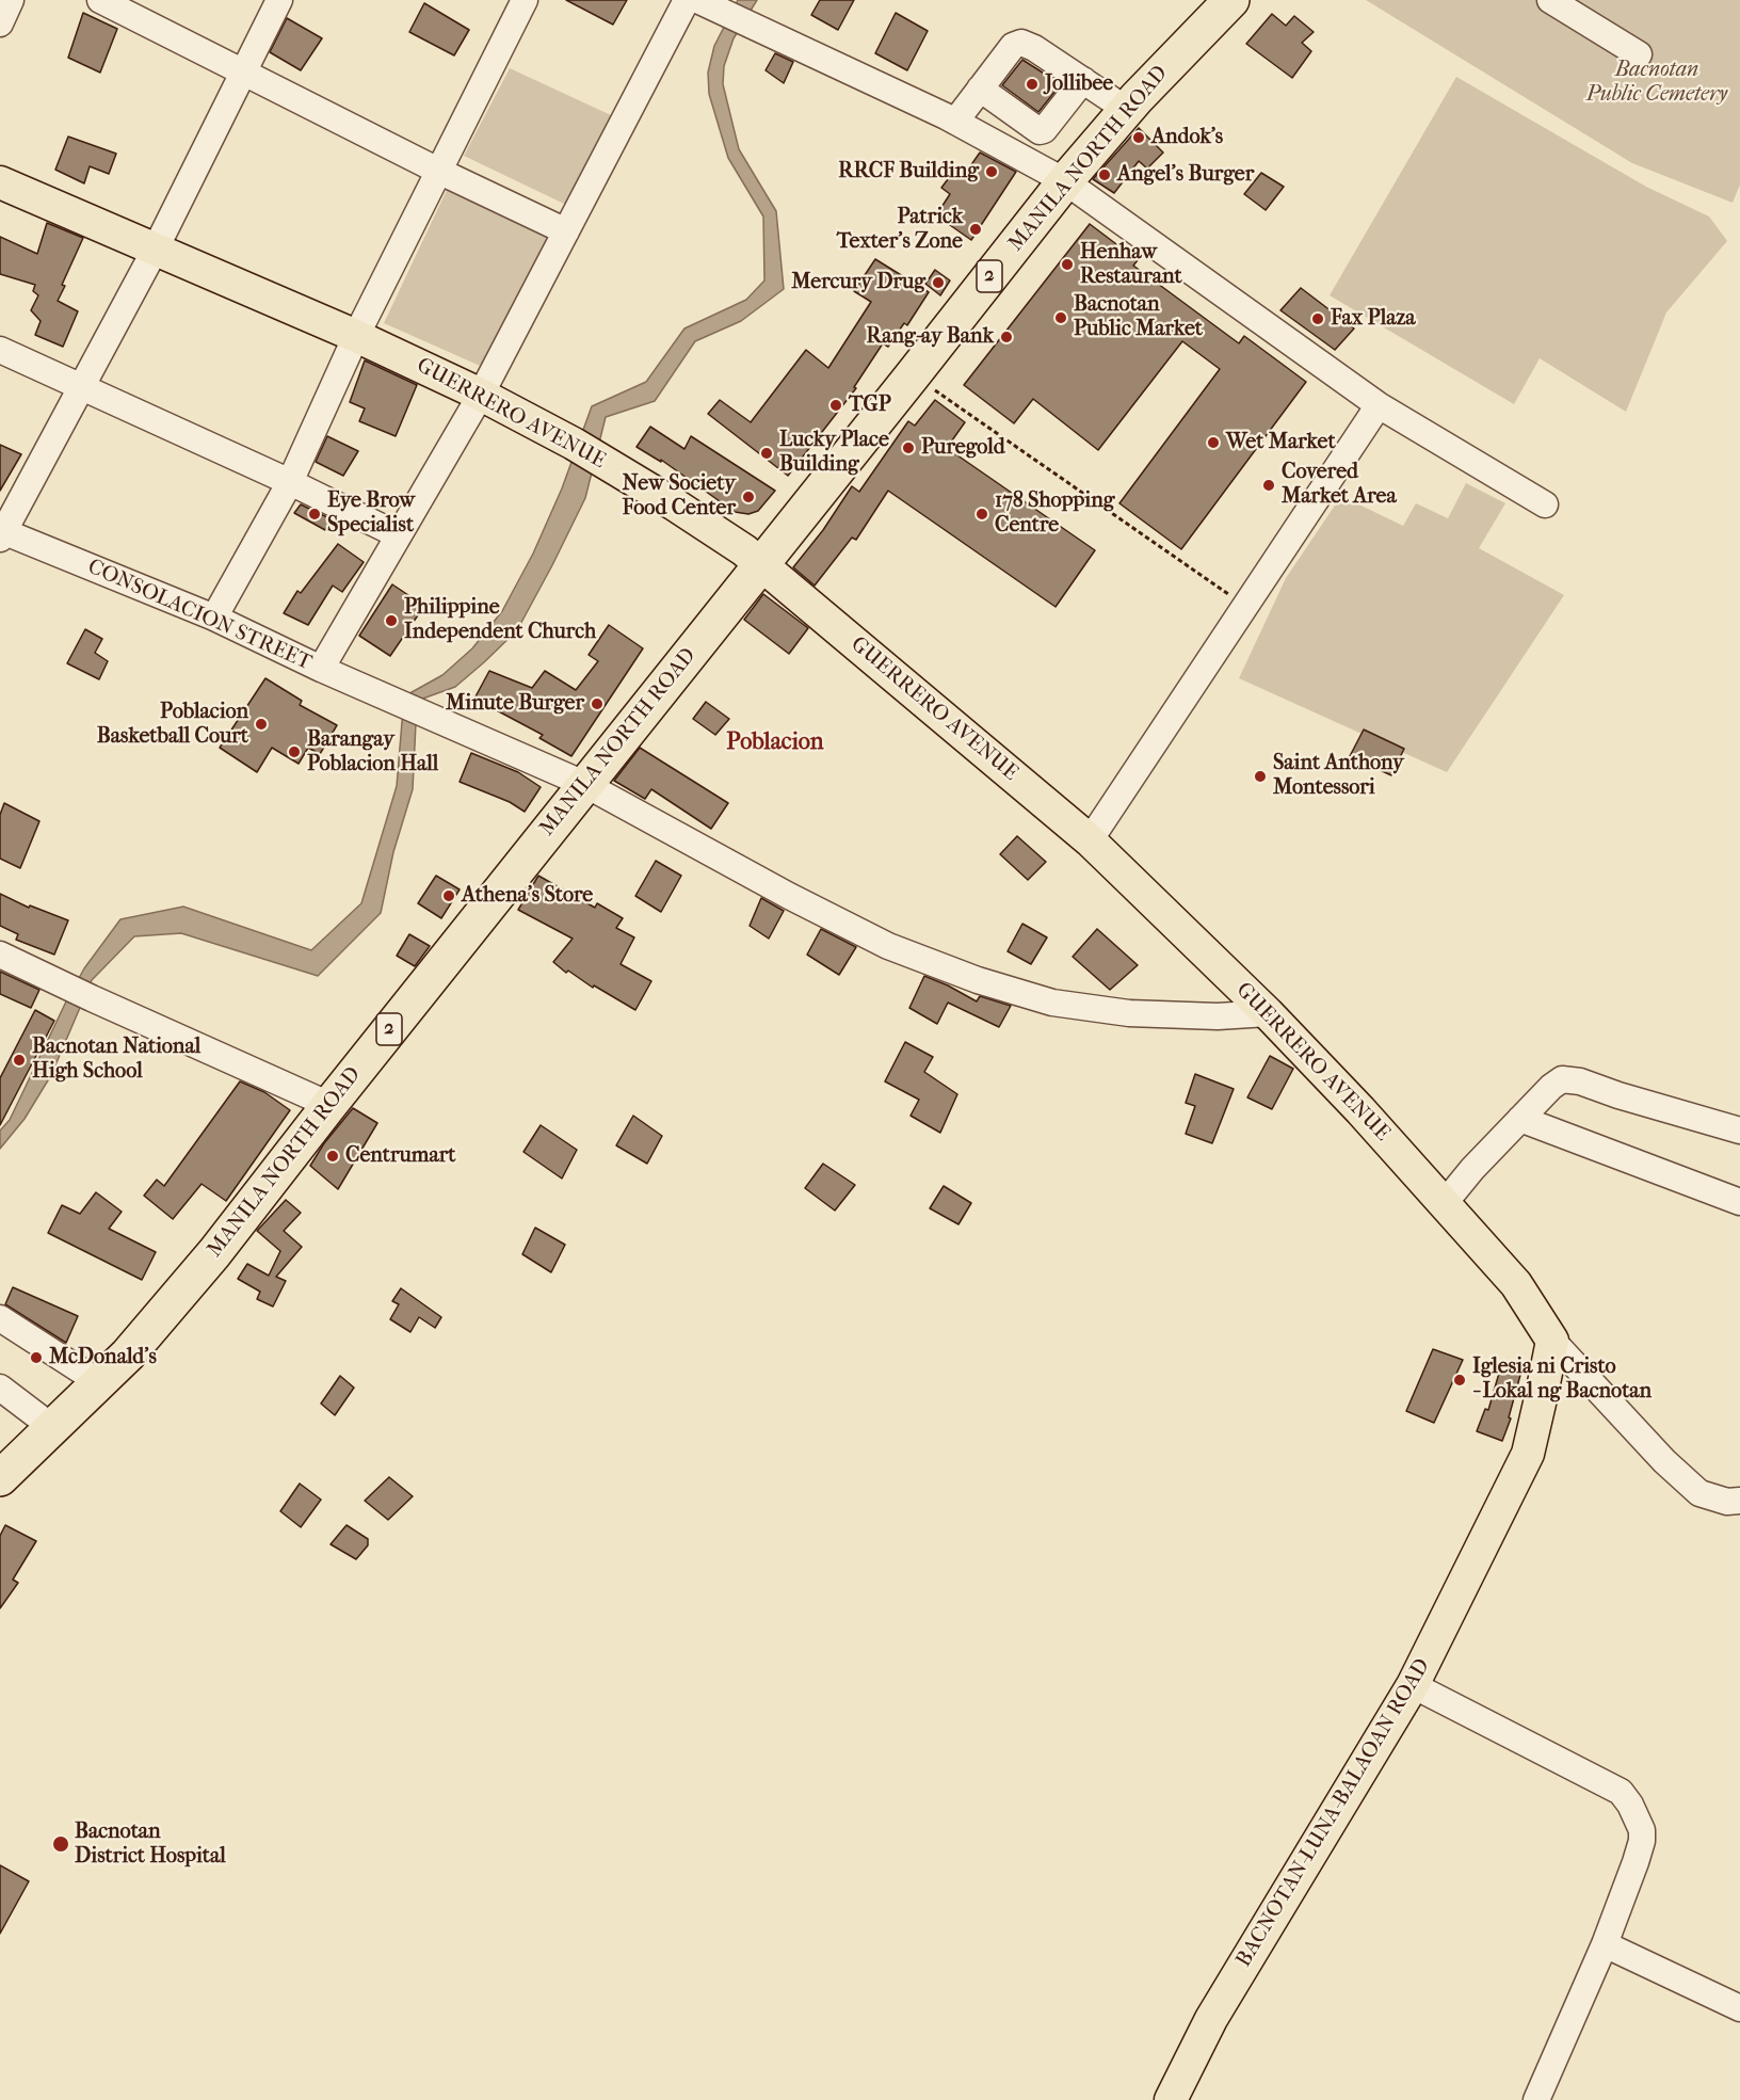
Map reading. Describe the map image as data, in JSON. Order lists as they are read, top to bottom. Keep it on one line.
{"streets":{"highway":["MANILA NORTH ROAD","2"],"main road":["GUERRERO AVENUE","BACNOTAN-LUNA-BALAOAN ROAD"],"street":["CONSOLACION STREET"]},"crossings":[["MANILA NORTH ROAD","GUERRERO AVENUE"],["MANILA NORTH ROAD","CONSOLACION STREET"],["GUERRERO AVENUE","CONSOLACION STREET"],["GUERRERO AVENUE","BACNOTAN-LUNA-BALAOAN ROAD"]],"districts":["Poblacion"],"parks":["Bacnotan Public Cemetery"],"places":["Jollibee","Andok's","RRCF Building","Angel's Burger","Patrick Texter's Zone","Henhaw Restaurant","Mercury Drug","Bacnotan Public Market","Fax Plaza","Rang-ay Bank","TGP","Wet Market","Puregold","Lucky Place Building","Covered Market Area","New Society Food Center","Eye Brow Specialist","178 Shopping Centre","Philippine Independent Church","Minute Burger","Poblacion Basketball Court","Barangay Poblacion Hall","Saint Anthony Montessori","Athena's Store","Bacnotan National High School","Centrumart","McDonald's","Iglesia ni Cristo - Lokal ng Bacnotan","Bacnotan District Hospital"]}
